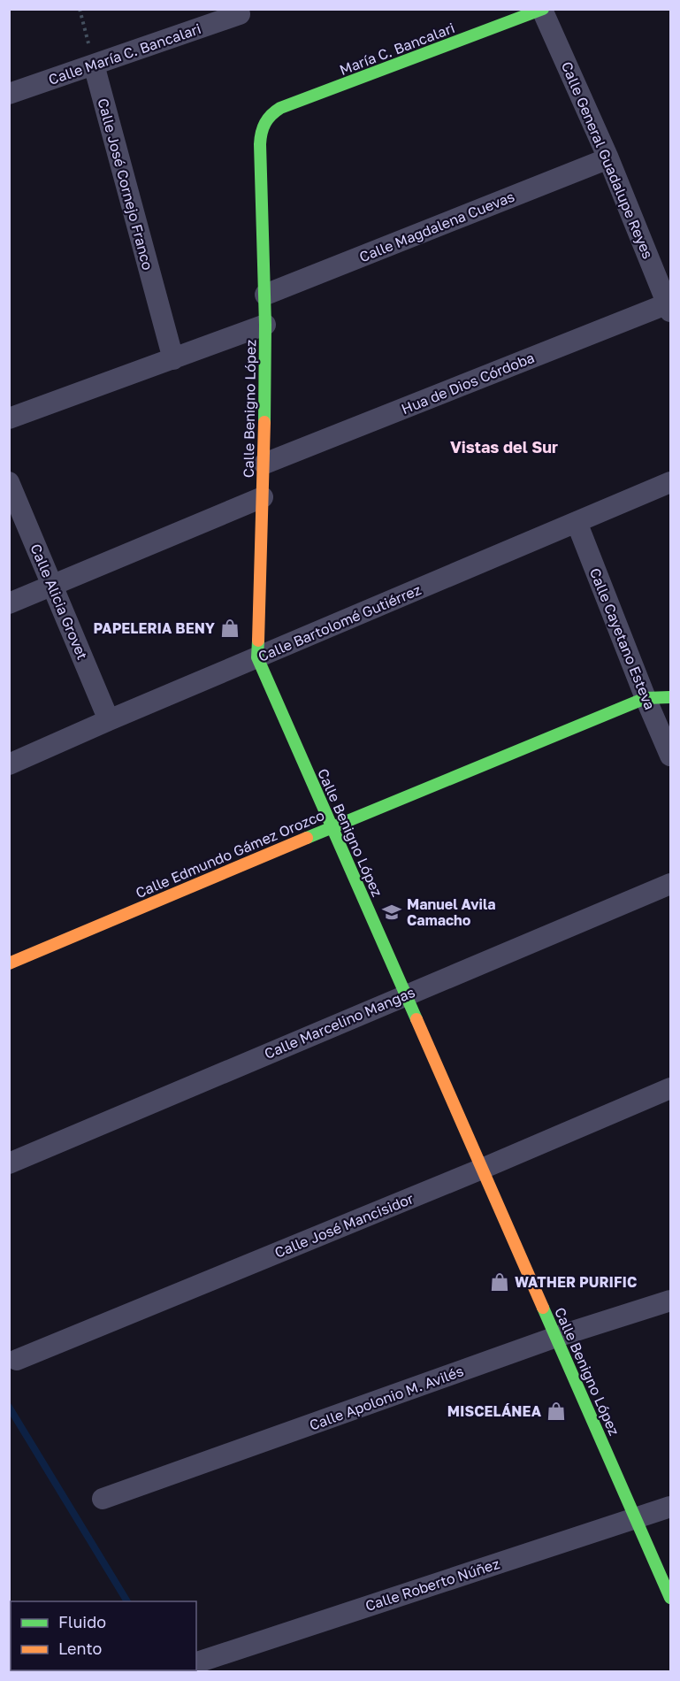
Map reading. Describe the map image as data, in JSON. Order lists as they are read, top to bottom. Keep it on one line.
{"streets":{"street":["María C. Bancalari","Calle María C. Bancalari","Calle General Guadalupe Reyes","Calle José Cornejo Franco","Calle Magdalena Cuevas","Hua de Dios Córdoba","Calle Benigno López","Calle Alicia Grovet","Calle Bartolomé Gutiérrez","Calle Cayetano Esteva","Calle Edmundo Gámez Orozco","Calle Marcelino Mangas","Calle José Mancisidor","Calle Apolonio M. Avilés","Calle Roberto Núñez"]},"crossings":[["María C. Bancalari","Calle General Guadalupe Reyes"],["María C. Bancalari","Calle Benigno López"],["Calle María C. Bancalari","Calle José Cornejo Franco"],["Calle General Guadalupe Reyes","Calle Magdalena Cuevas"],["Calle General Guadalupe Reyes","Hua de Dios Córdoba"],["Calle Magdalena Cuevas","Calle Benigno López"],["Hua de Dios Córdoba","Calle Benigno López"],["Calle Benigno López","Calle Bartolomé Gutiérrez"],["Calle Benigno López","Calle Edmundo Gámez Orozco"],["Calle Benigno López","Calle Marcelino Mangas"],["Calle Benigno López","Calle José Mancisidor"],["Calle Benigno López","Calle Apolonio M. Avilés"],["Calle Benigno López","Calle Roberto Núñez"],["Calle Alicia Grovet","Calle Bartolomé Gutiérrez"],["Calle Bartolomé Gutiérrez","Calle Cayetano Esteva"],["Calle Cayetano Esteva","Calle Edmundo Gámez Orozco"]],"districts":["Vistas del Sur"],"places":{"shop":["PAPELERIA BENY","WATHER PURIFIC","MISCELÁNEA"],"school or university":["Manuel Avila Camacho"]},"legend":["Fluido","Lento"]}
